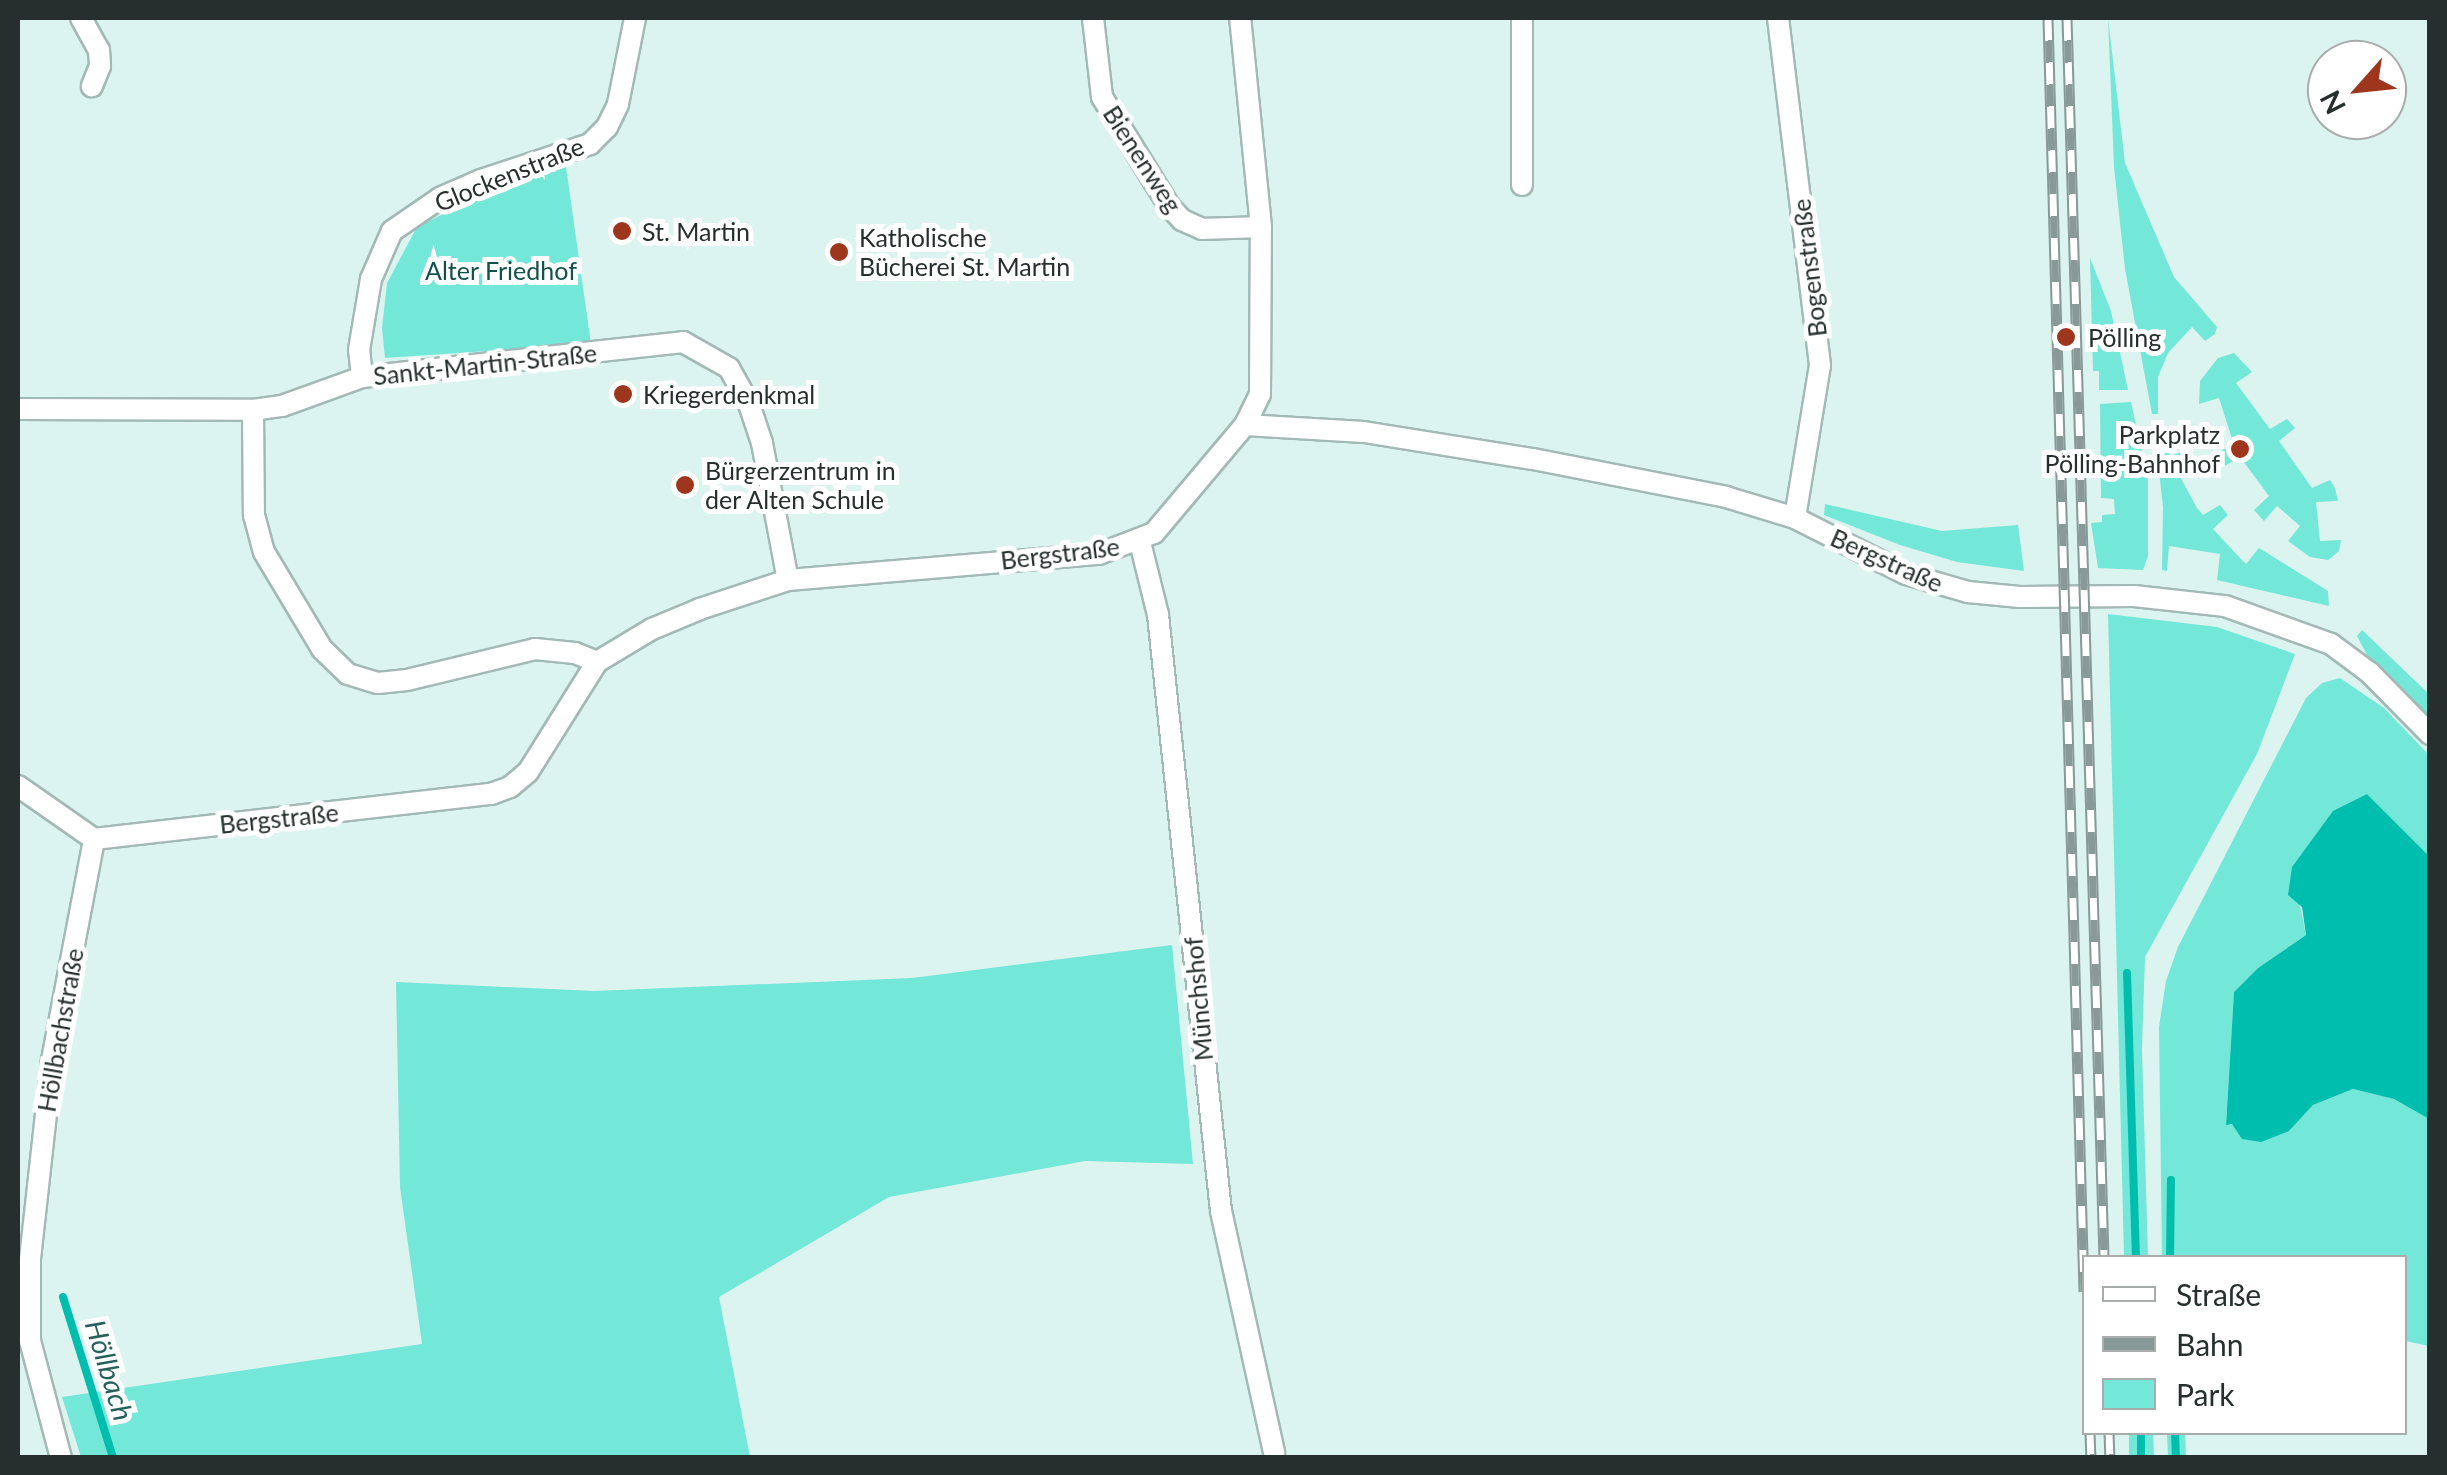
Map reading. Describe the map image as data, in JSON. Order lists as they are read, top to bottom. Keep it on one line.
{"streets":{"street":["Bienenweg","Glockenstraße","Bogenstraße","Sankt-Martin-Straße","Bergstraße","Münchshof","Höllbachstraße"]},"crossings":[["Glockenstraße","Sankt-Martin-Straße"],["Bogenstraße","Bergstraße"],["Sankt-Martin-Straße","Bergstraße"],["Bergstraße","Münchshof"],["Bergstraße","Höllbachstraße"]],"water":["Höllbach"],"parks":["Alter Friedhof"],"places":["St. Martin","Katholische Bücherei St. Martin","Pölling","Kriegerdenkmal","Parkplatz Pölling-Bahnhof","Bürgerzentrum in der Alten Schule"],"legend":["Straße","Bahn","Park"],"north":"bottom left"}
